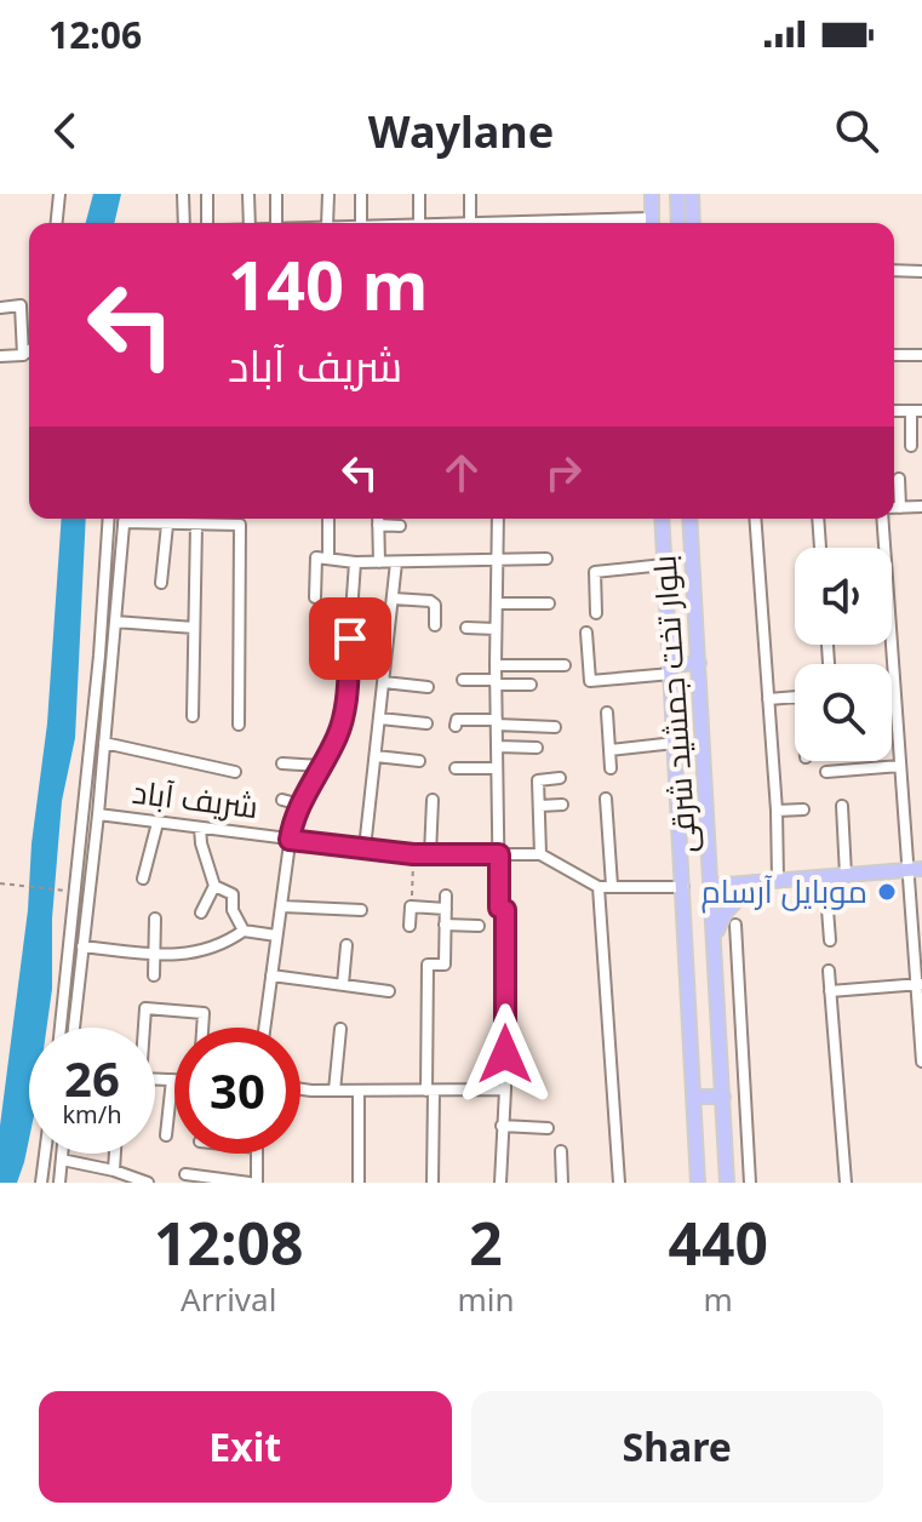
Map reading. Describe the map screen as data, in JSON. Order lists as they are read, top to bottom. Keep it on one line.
{"streets":{"main road":["بلوار تخت جمشید شرقی"],"street":["شریف آباد"]},"places":["موبایل آرسام"],"page":{"status":"12:06","header":"Waylane","turn":["140 m","شریف آباد"],"speed":"26 km/h","limit":"30","eta":["12:08","Arrival","2","min","440","m"],"buttons":["Exit","Share"]}}
